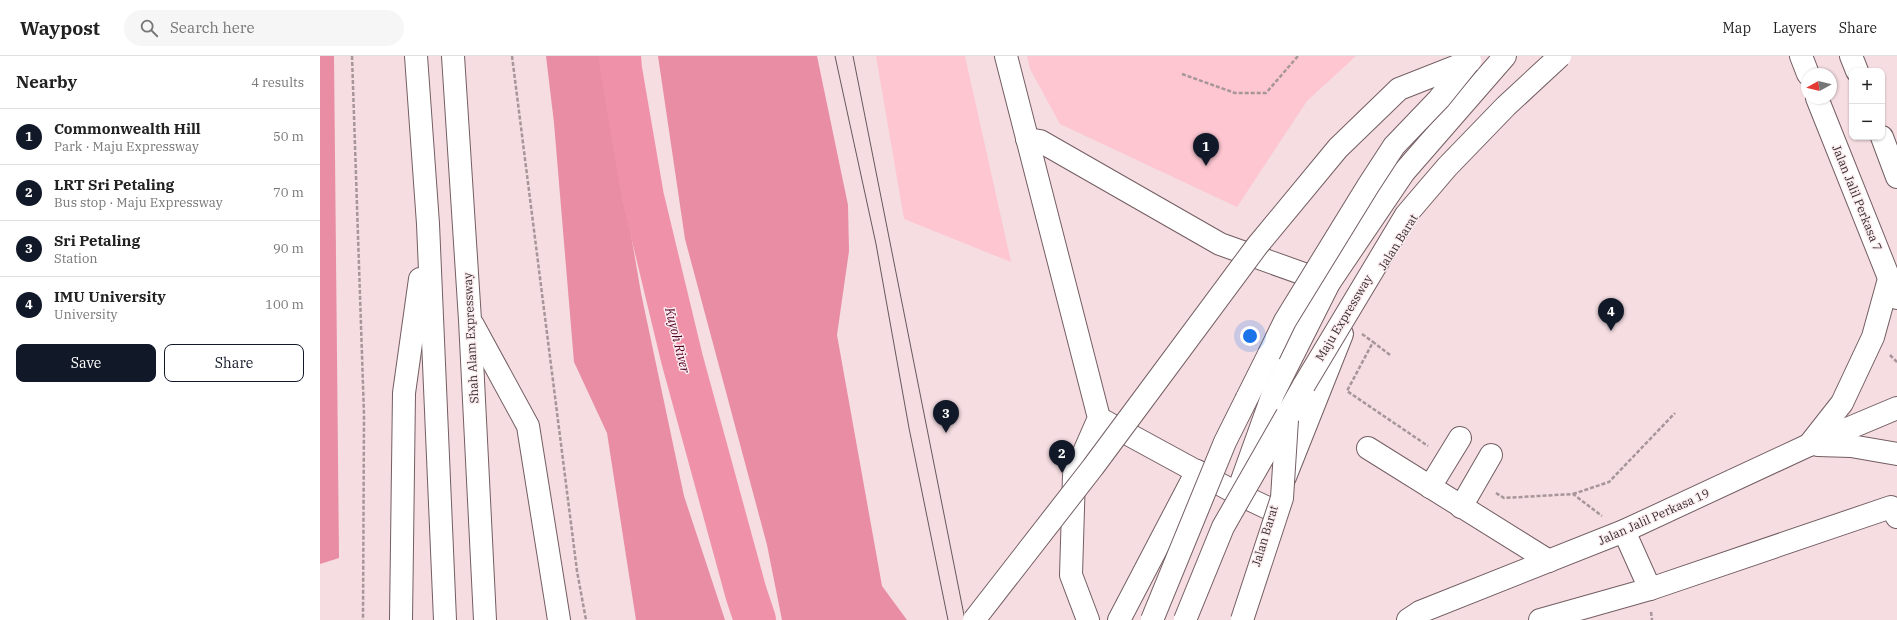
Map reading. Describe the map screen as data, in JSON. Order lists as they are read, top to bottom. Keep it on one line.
{"streets":{"main road":["Jalan Jalil Perkasa 7","Jalan Barat","Maju Expressway","Shah Alam Expressway","Jalan Jalil Perkasa 19"]},"water":["Kuyoh River"],"north":"left","page":{"header":"Waypost","search":"Search here","nav":["Map","Layers","Share"],"heading":["Nearby","4 results"],"map_buttons":["+","−"],"list":[{"mark":"1","name":"Commonwealth Hill","note":"Park · Maju Expressway","value":"50 m"},{"mark":"2","name":"LRT Sri Petaling","note":"Bus stop · Maju Expressway","value":"70 m"},{"mark":"3","name":"Sri Petaling","note":"Station","value":"90 m"},{"mark":"4","name":"IMU University","note":"University","value":"100 m"}],"pins":["1","4","3","2"],"buttons":["Save","Share"]}}
